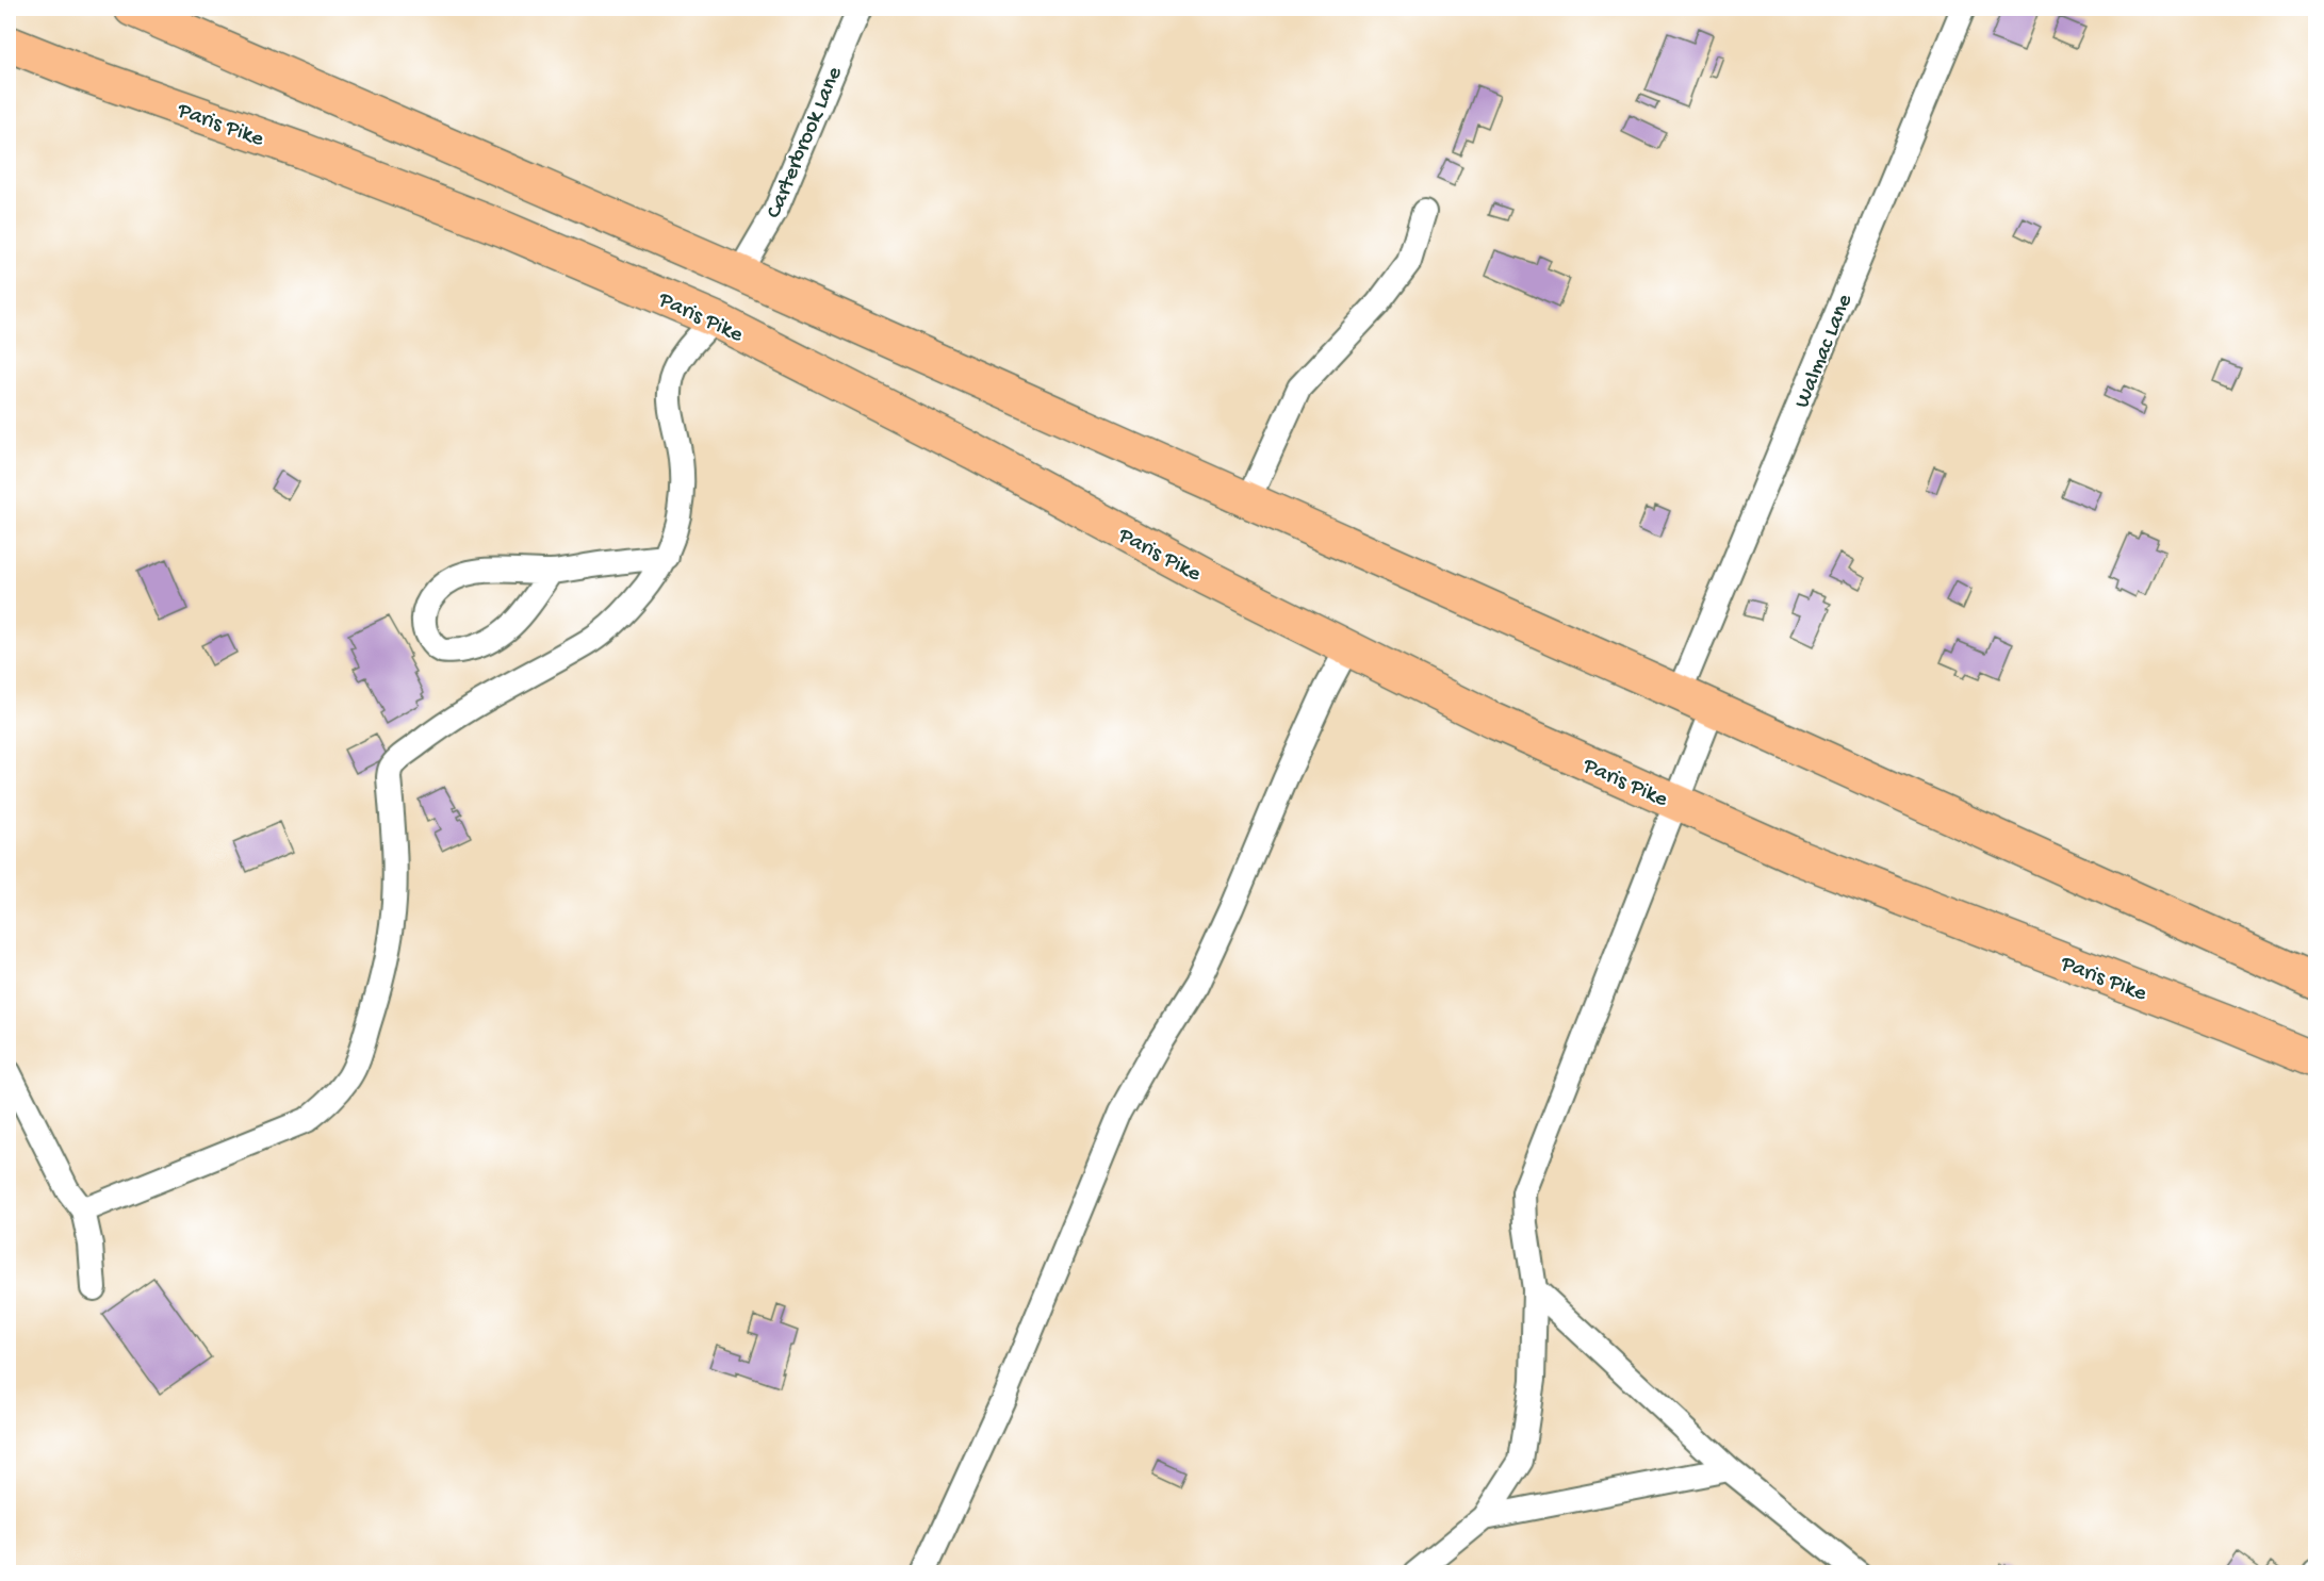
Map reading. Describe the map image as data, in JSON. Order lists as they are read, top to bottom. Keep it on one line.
{"streets":{"highway":["Paris Pike"],"street":["Carterbrook Lane","Walmac Lane"]}}
